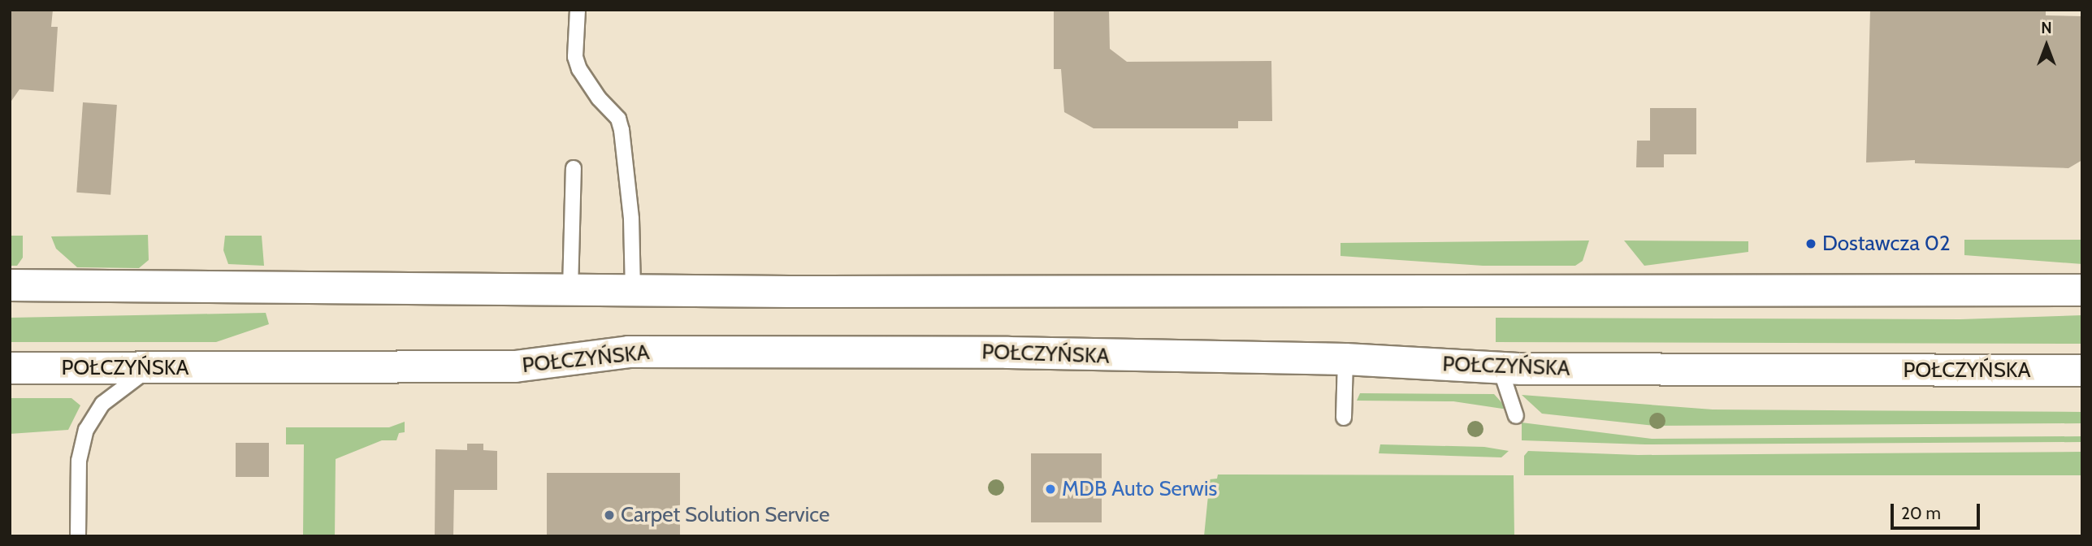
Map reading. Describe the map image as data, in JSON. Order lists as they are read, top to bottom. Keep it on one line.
{"streets":{"main road":["POŁCZYŃSKA"]},"places":["Dostawcza 02","MDB Auto Serwis","Carpet Solution Service"],"scale_bar":"20 m","north":"top"}
